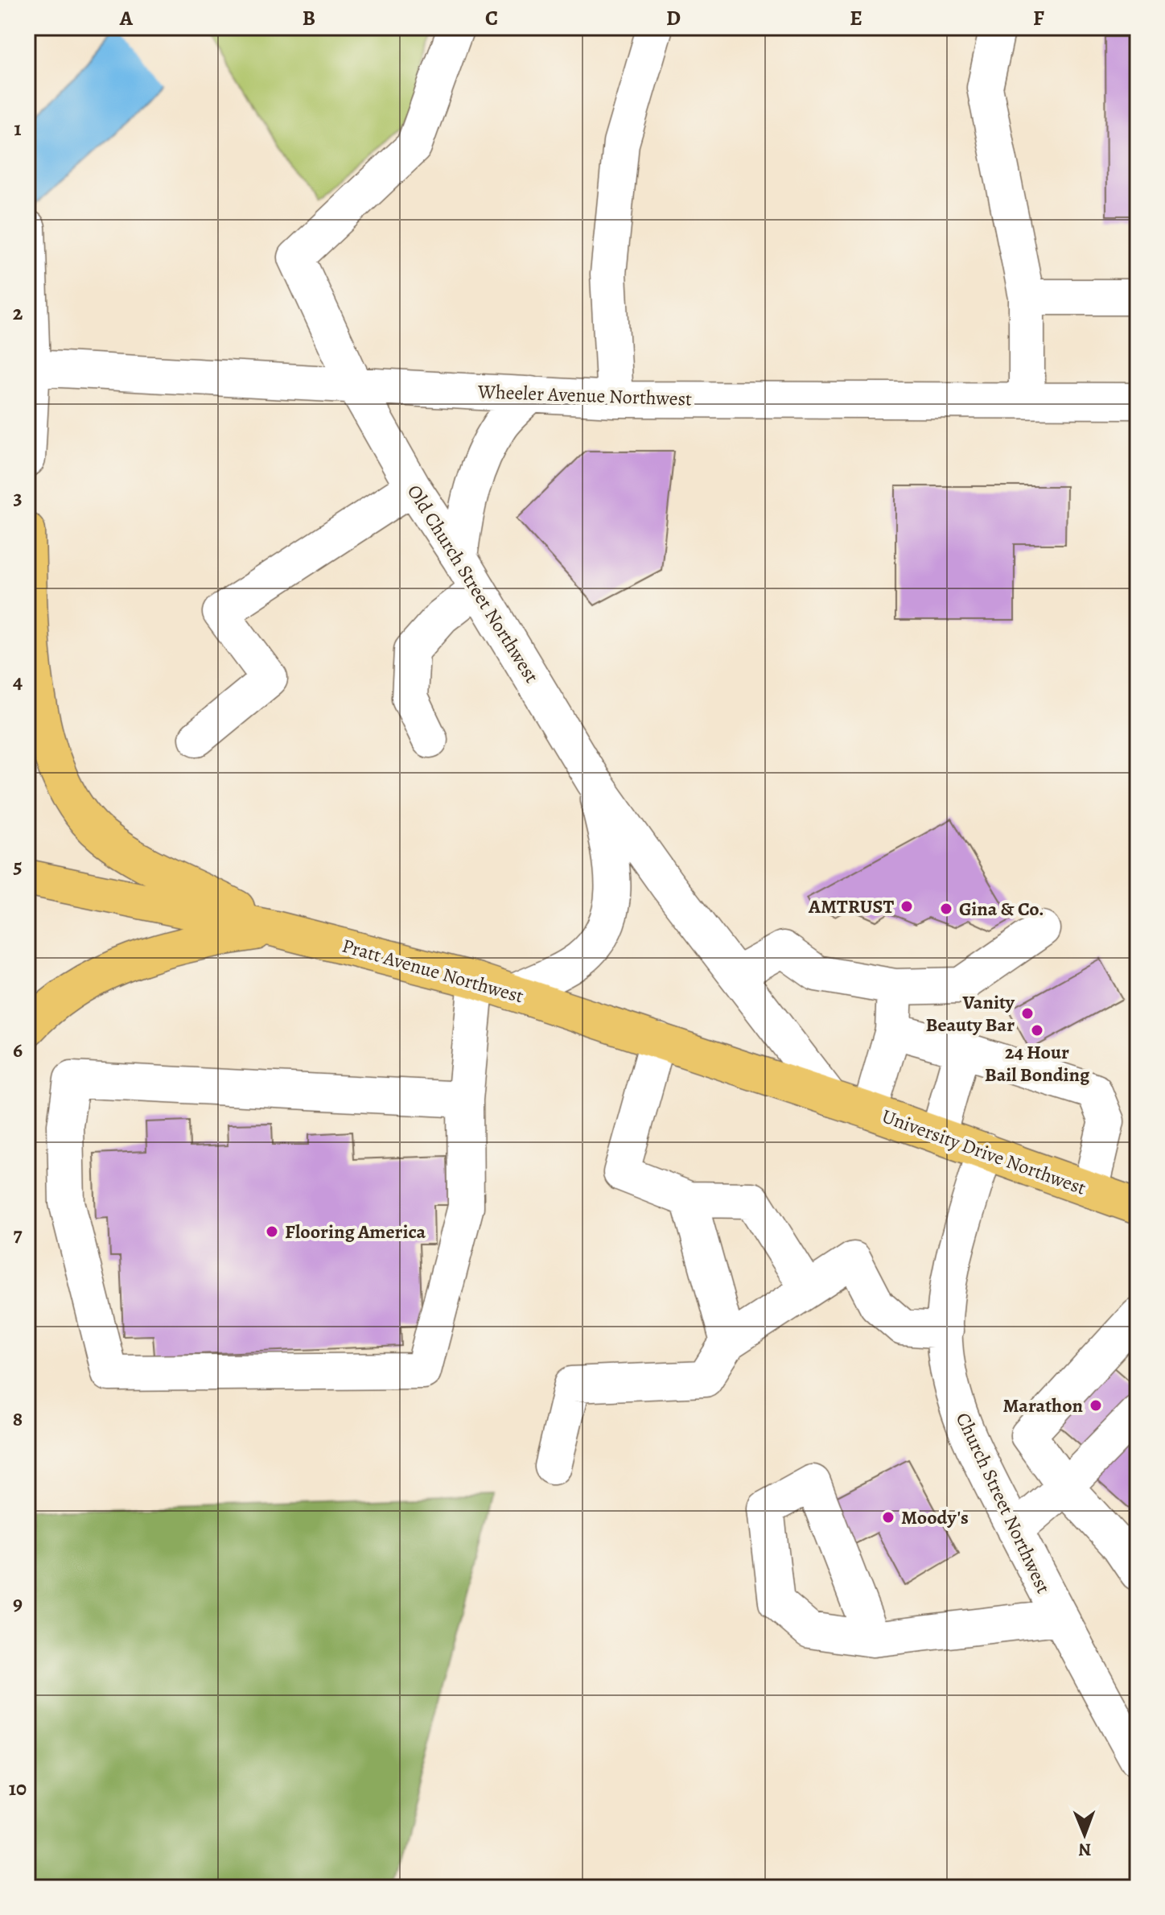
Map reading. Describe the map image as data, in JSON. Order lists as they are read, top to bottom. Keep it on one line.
{"streets":{"main road":["Pratt Avenue Northwest","University Drive Northwest"],"street":["Wheeler Avenue Northwest","Old Church Street Northwest","Church Street Northwest"]},"crossings":[["Wheeler Avenue Northwest","Old Church Street Northwest"],["Old Church Street Northwest","Pratt Avenue Northwest"],["Old Church Street Northwest","University Drive Northwest"],["Pratt Avenue Northwest","University Drive Northwest"],["University Drive Northwest","Church Street Northwest"]],"places":["AMTRUST","Gina & Co.","Vanity Beauty Bar","24 Hour Bail Bonding","Flooring America","Marathon","Moody's"],"north":"bottom","grid":{"columns":["A","B","C","D","E","F"],"rows":["1","2","3","4","5","6","7","8","9","10"]}}
